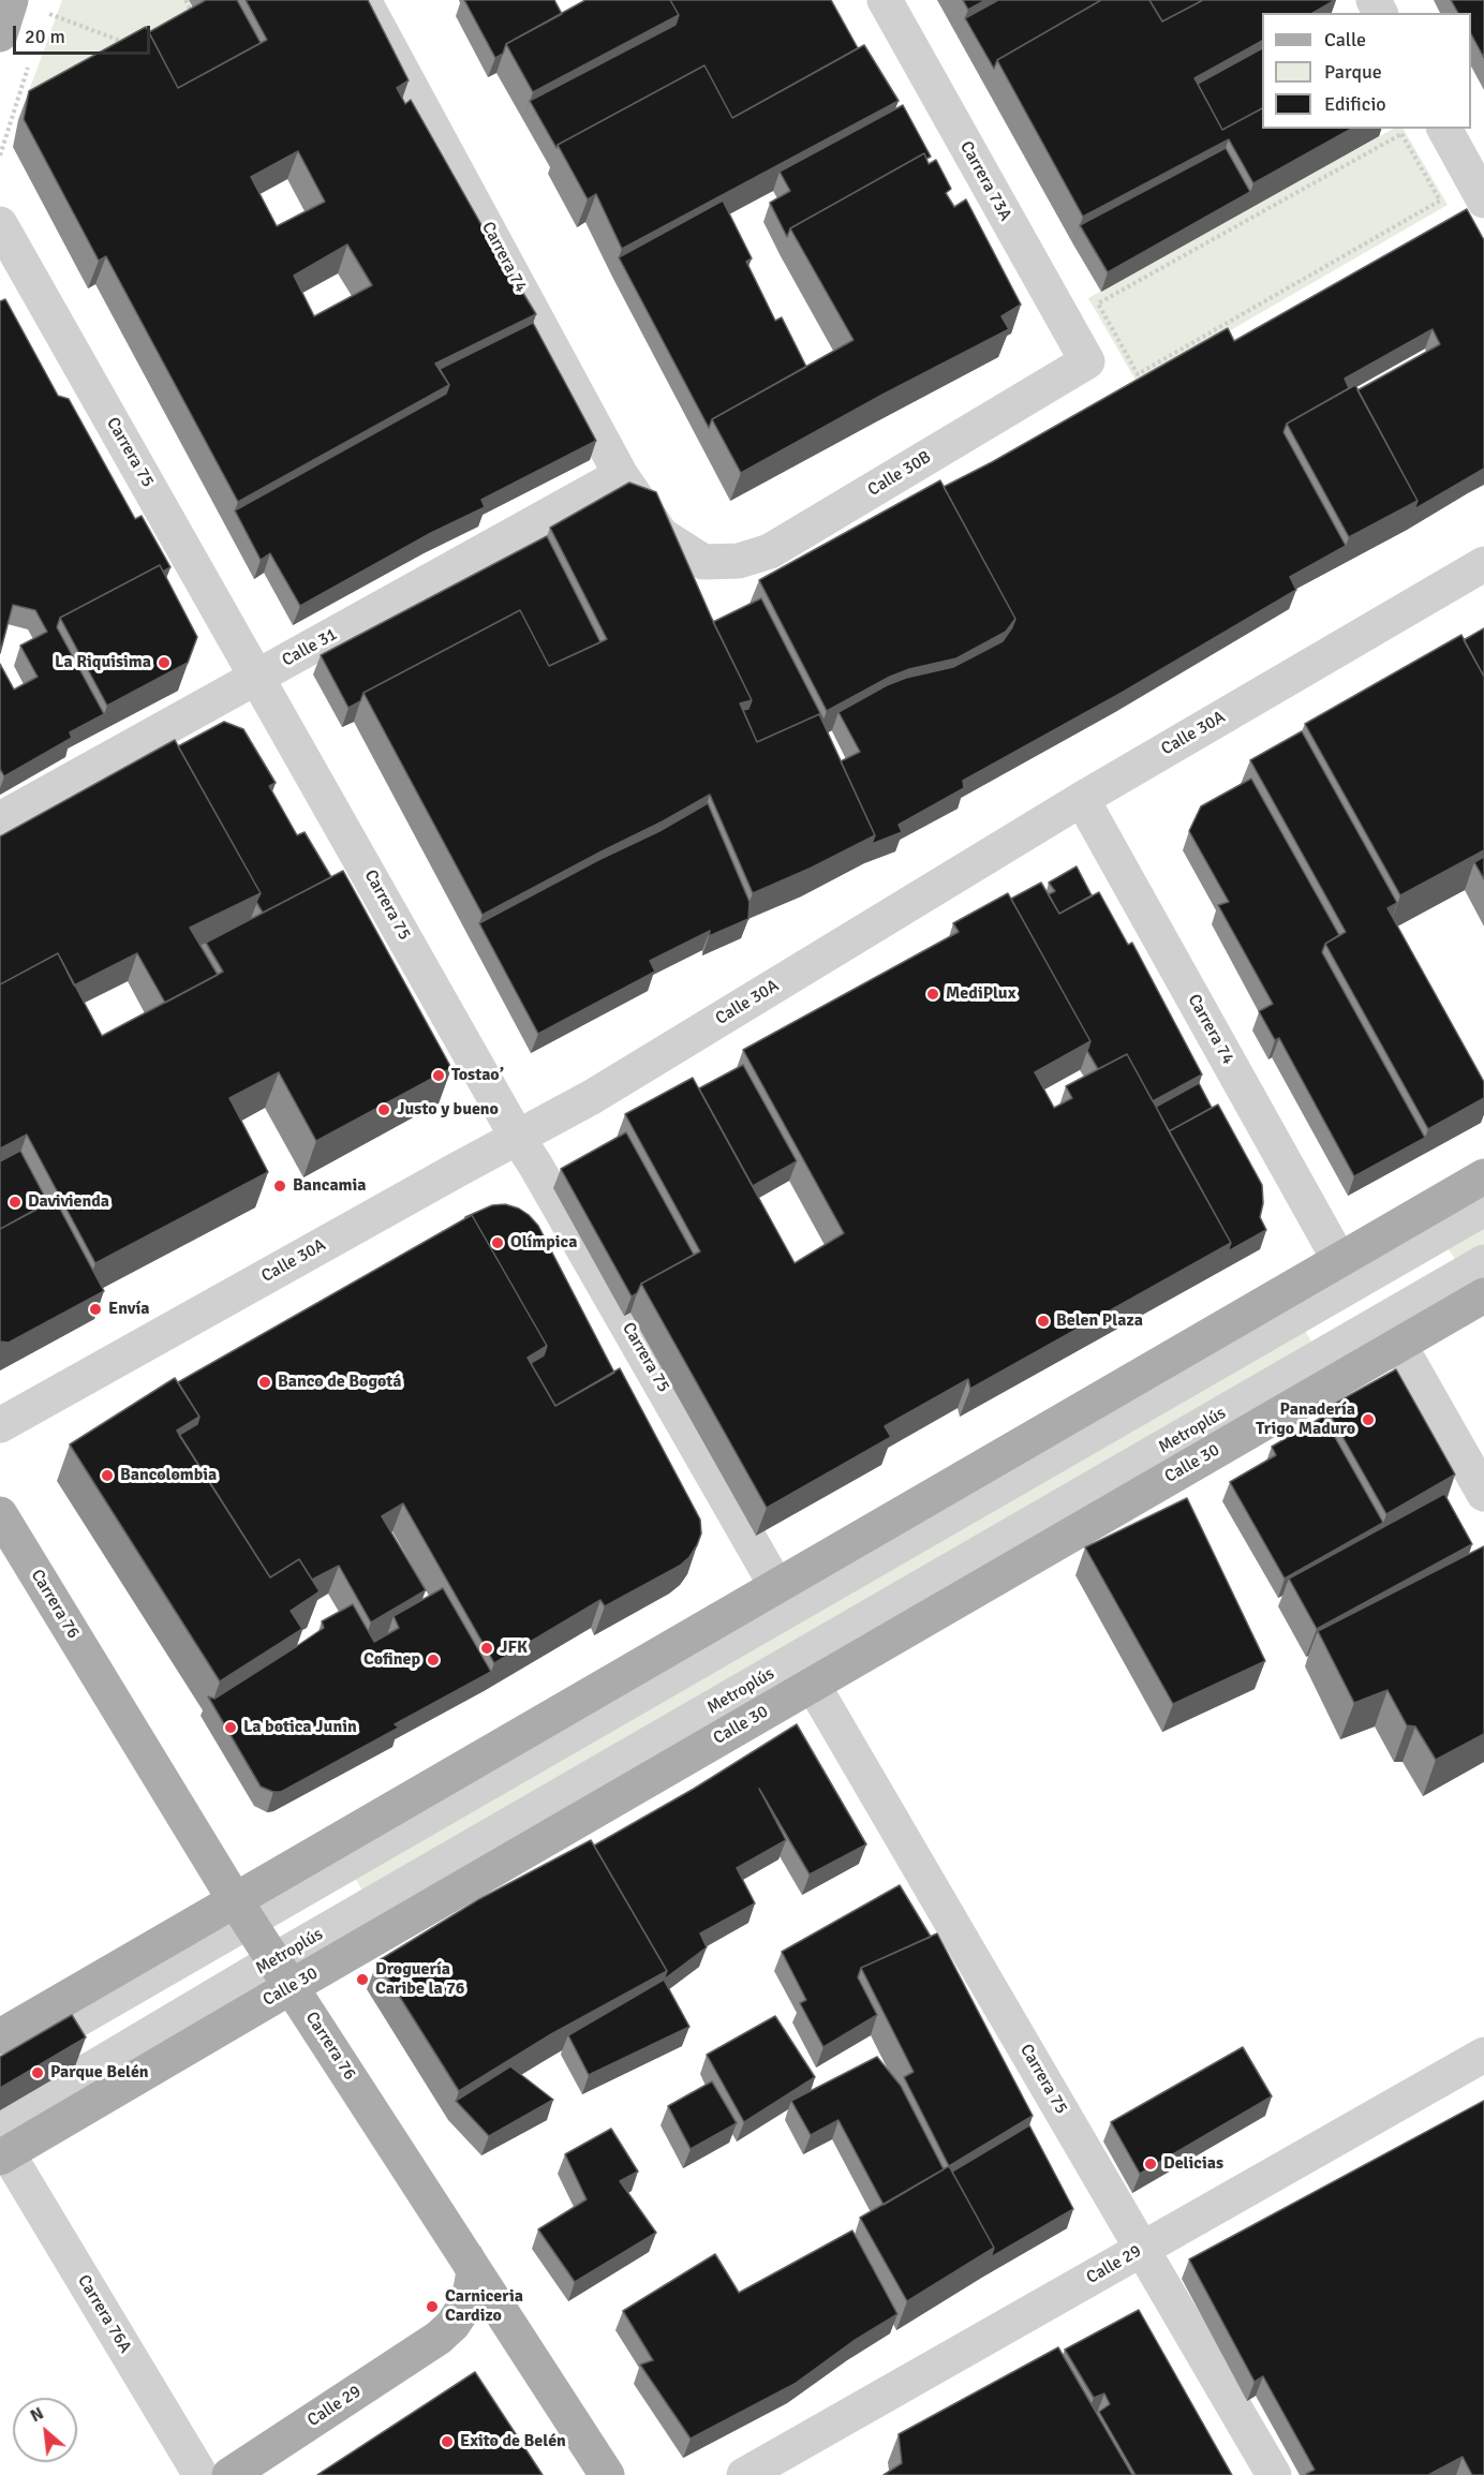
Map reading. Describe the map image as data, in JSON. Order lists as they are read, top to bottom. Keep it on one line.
{"streets":{"main road":["Calle 30","Carrera 76","Calle 29"],"street":["Carrera 73A","Carrera 74","Carrera 75","Calle 30B","Calle 31","Calle 30A","Metroplús","Carrera 76A"]},"crossings":[["Carrera 73A","Calle 30B"],["Carrera 74","Calle 30B"],["Carrera 74","Calle 31"],["Carrera 74","Calle 30A"],["Carrera 75","Calle 31"],["Carrera 75","Calle 30A"],["Carrera 75","Calle 30"],["Carrera 75","Calle 29"],["Metroplús","Calle 30"],["Metroplús","Carrera 76"],["Calle 30","Carrera 76"],["Calle 30","Carrera 76A"],["Carrera 76","Calle 29"]],"places":["La Riquisima","MediPlux","Tostao’","Justo y bueno","Bancamia","Davivienda","Olímpica","Envía","Belen Plaza","Banco de Bogotá","Panadería Trigo Maduro","Bancolombia","JFK","Cofinep","La botica Junin","Droguería Caribe la 76","Parque Belén","Delicias","Carniceria Cardizo","Exito de Belén"],"legend":["Calle","Parque","Edificio"],"scale_bar":"20 m","north":"top left"}
